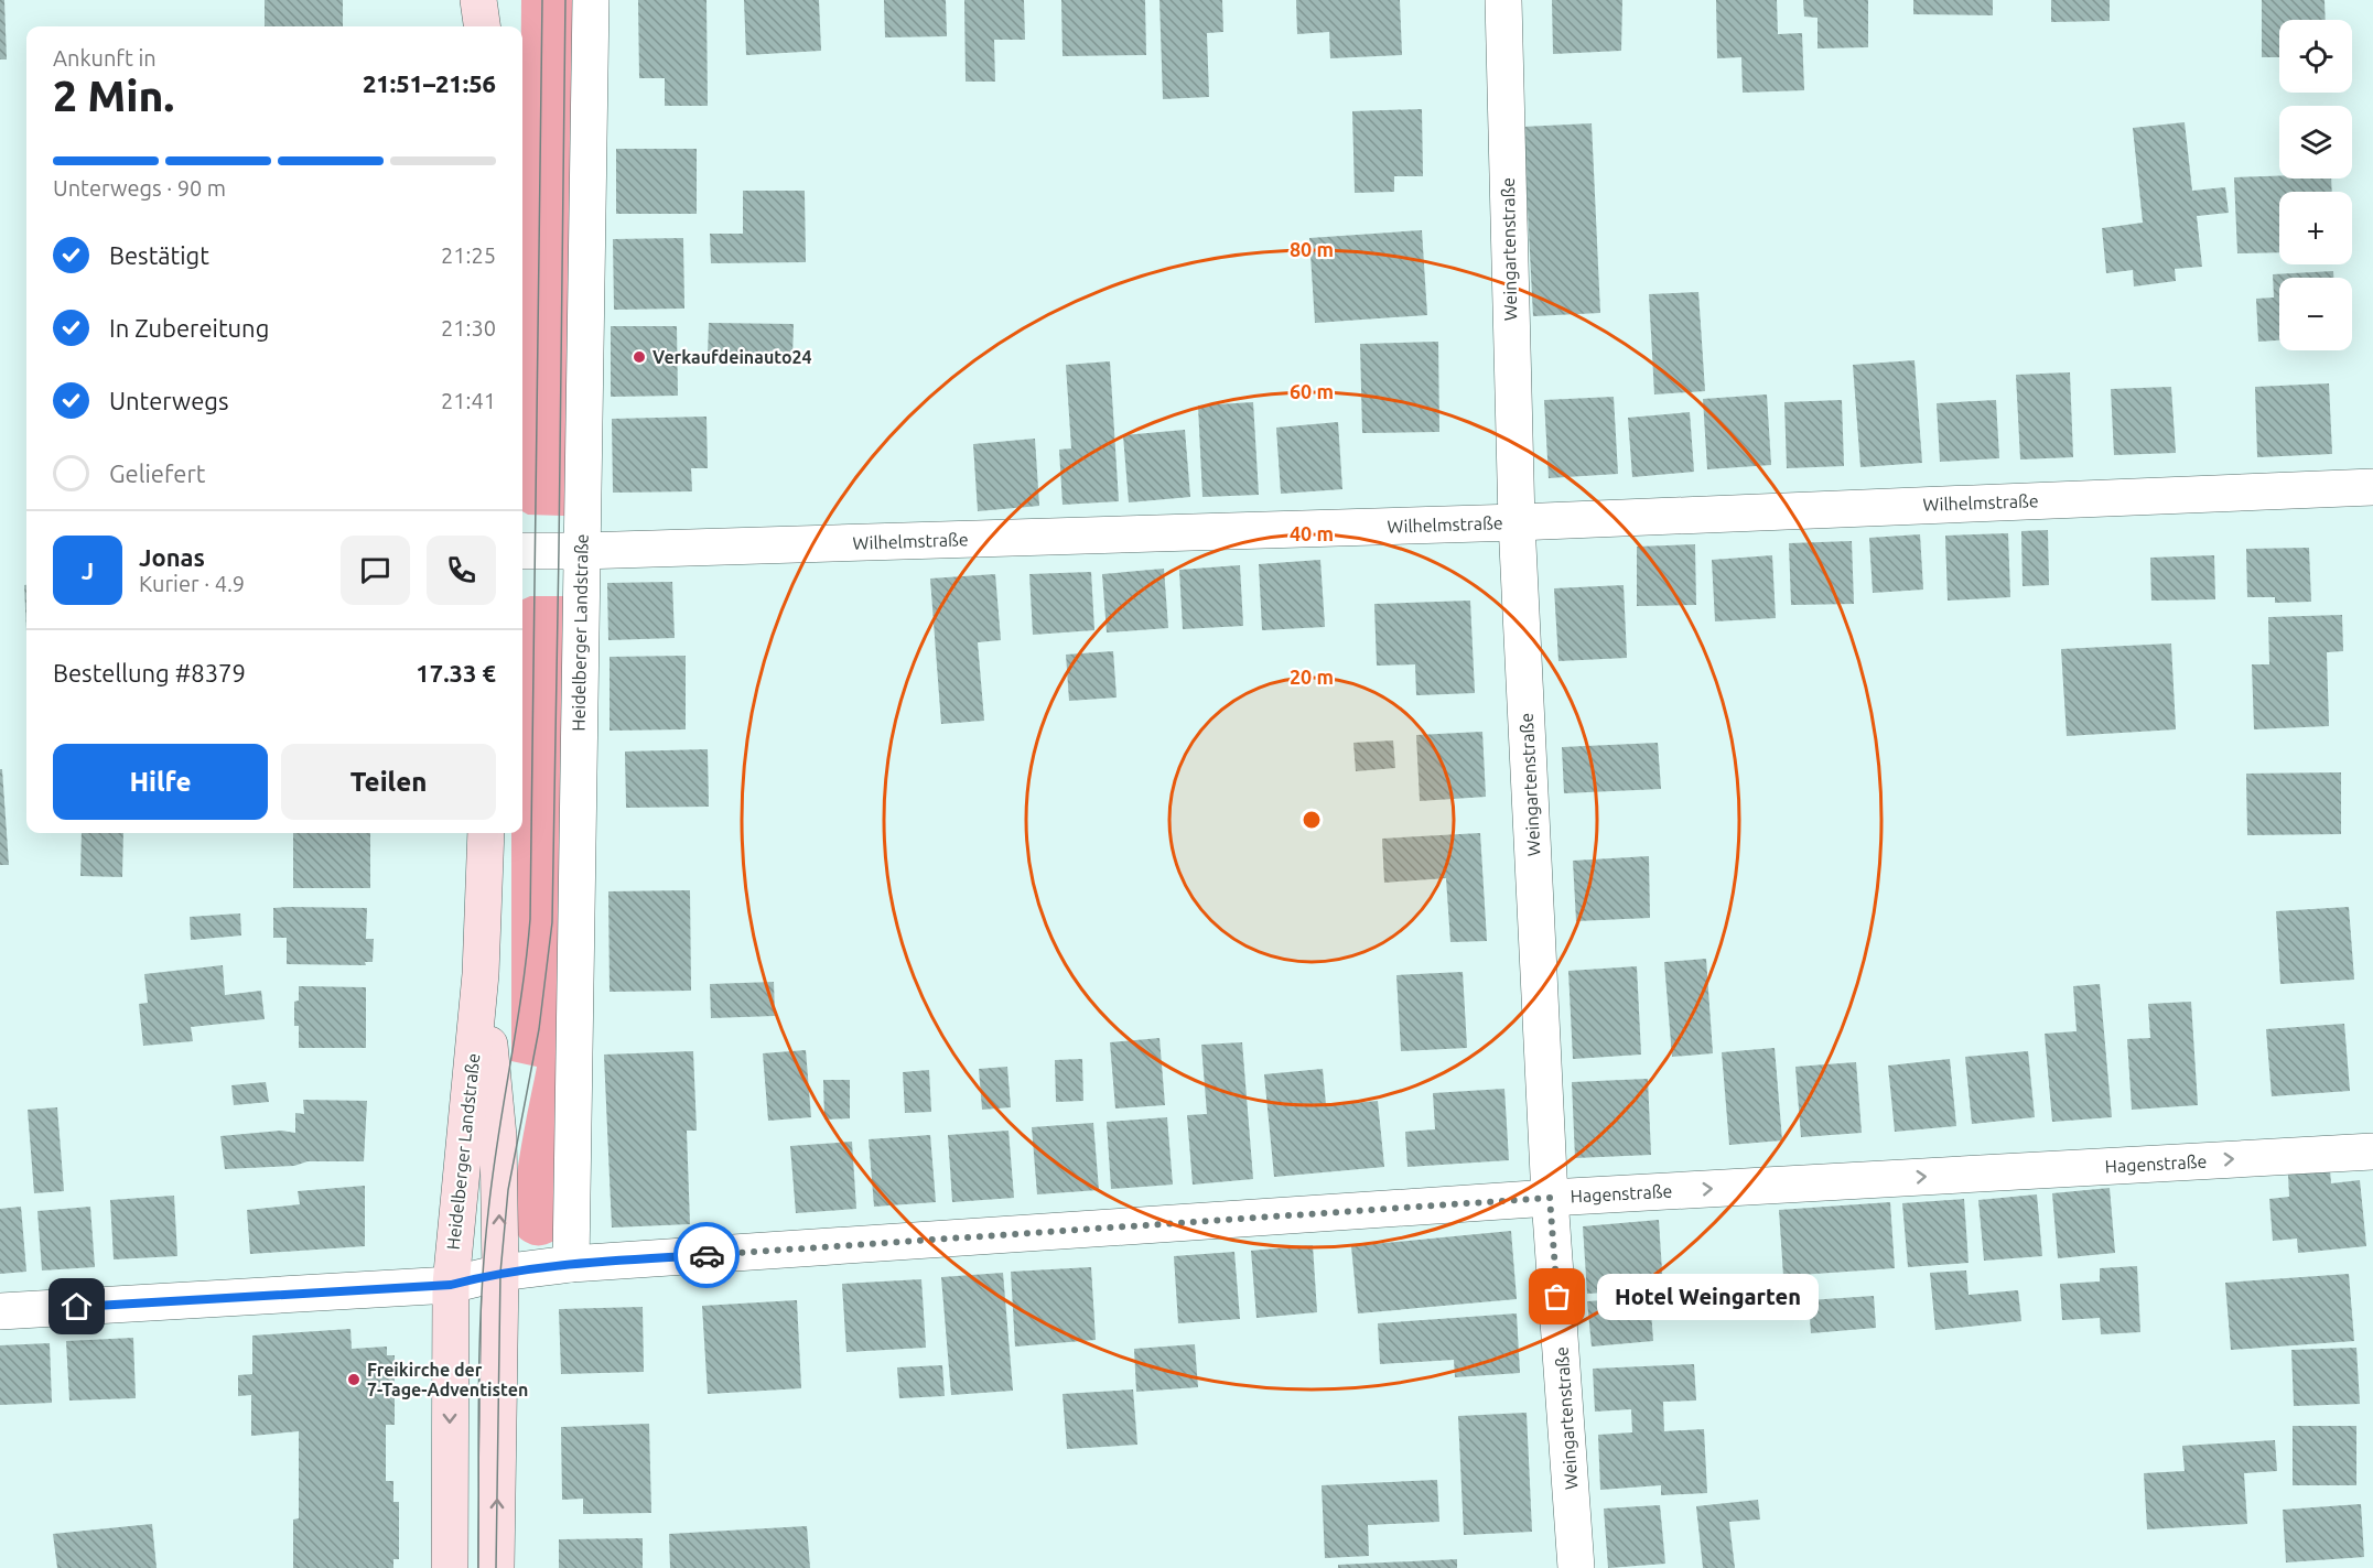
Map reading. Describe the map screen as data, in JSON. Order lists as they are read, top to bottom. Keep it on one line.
{"streets":{"street":["Weingartenstraße","Wilhelmstraße","Heidelberger Landstraße","Hagenstraße"]},"crossings":[["Weingartenstraße","Wilhelmstraße"],["Weingartenstraße","Hagenstraße"],["Wilhelmstraße","Heidelberger Landstraße"],["Heidelberger Landstraße","Hagenstraße"]],"places":["Verkaufdeinauto24","Hotel Weingarten","Freikirche der 7-Tage-Adventisten"],"page":{"map_buttons":["+","−"],"heading":["2 Min.","Ankunft in","21:51–21:56"],"panel":["Jonas","Kurier · 4.9","Bestellung #8379","17.33 €"],"bar":"Unterwegs · 90 m","list":[["Bestätigt","21:25"],["In Zubereitung","21:30"],["Unterwegs","21:41"],"Geliefert"],"round":"J","buttons":["Hilfe","Teilen"],"bubble":"Hotel Weingarten"},"rings":["80 m","60 m","40 m","20 m"]}
